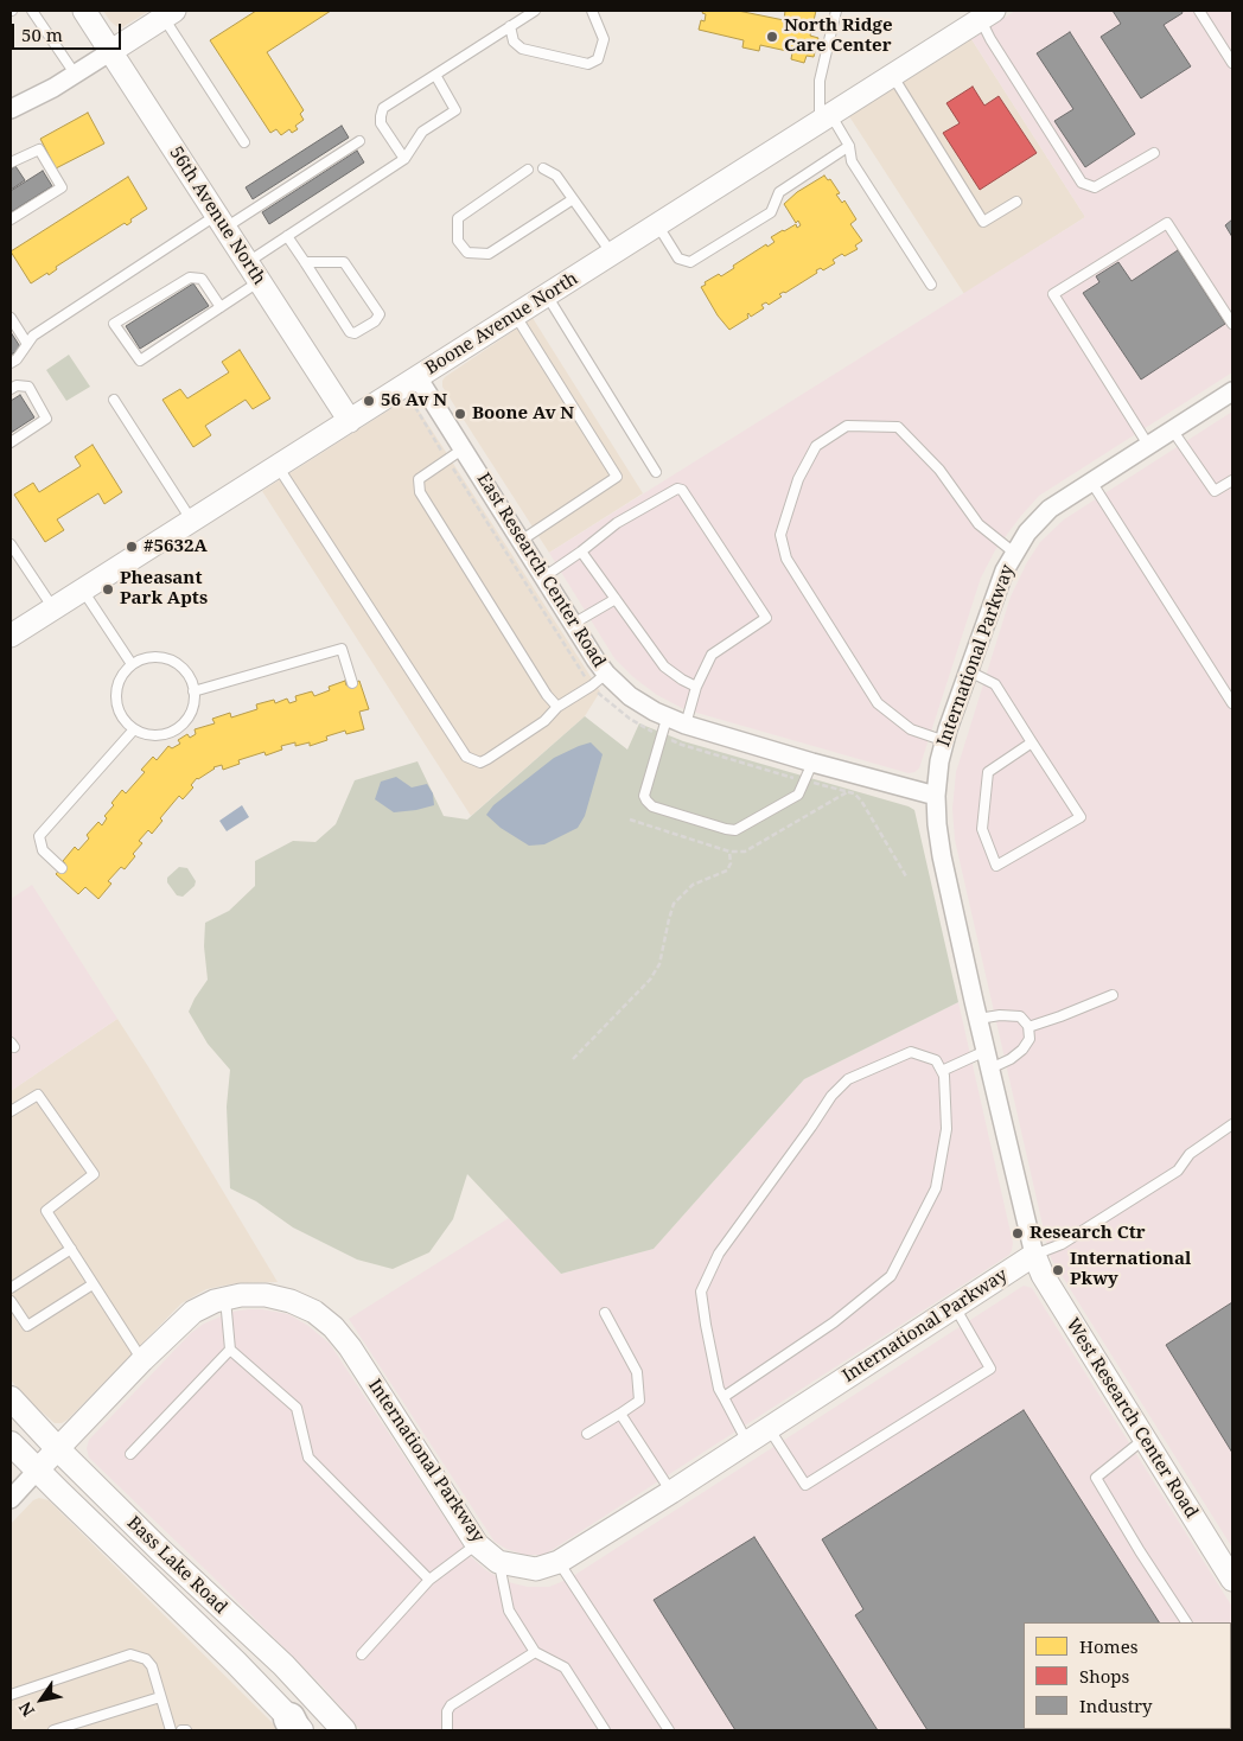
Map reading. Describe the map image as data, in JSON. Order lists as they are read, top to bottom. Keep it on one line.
{"streets":{"main road":["Bass Lake Road"],"street":["56th Avenue North","Boone Avenue North","East Research Center Road","International Parkway","West Research Center Road"]},"crossings":[["56th Avenue North","Boone Avenue North"],["Boone Avenue North","East Research Center Road"],["East Research Center Road","International Parkway"],["International Parkway","West Research Center Road"],["International Parkway","Bass Lake Road"]],"places":["North Ridge Care Center","56 Av N","Boone Av N","#5632A","Pheasant Park Apts","Research Ctr","International Pkwy"],"legend":["Homes","Shops","Industry"],"scale_bar":"50 m","north":"bottom left"}
